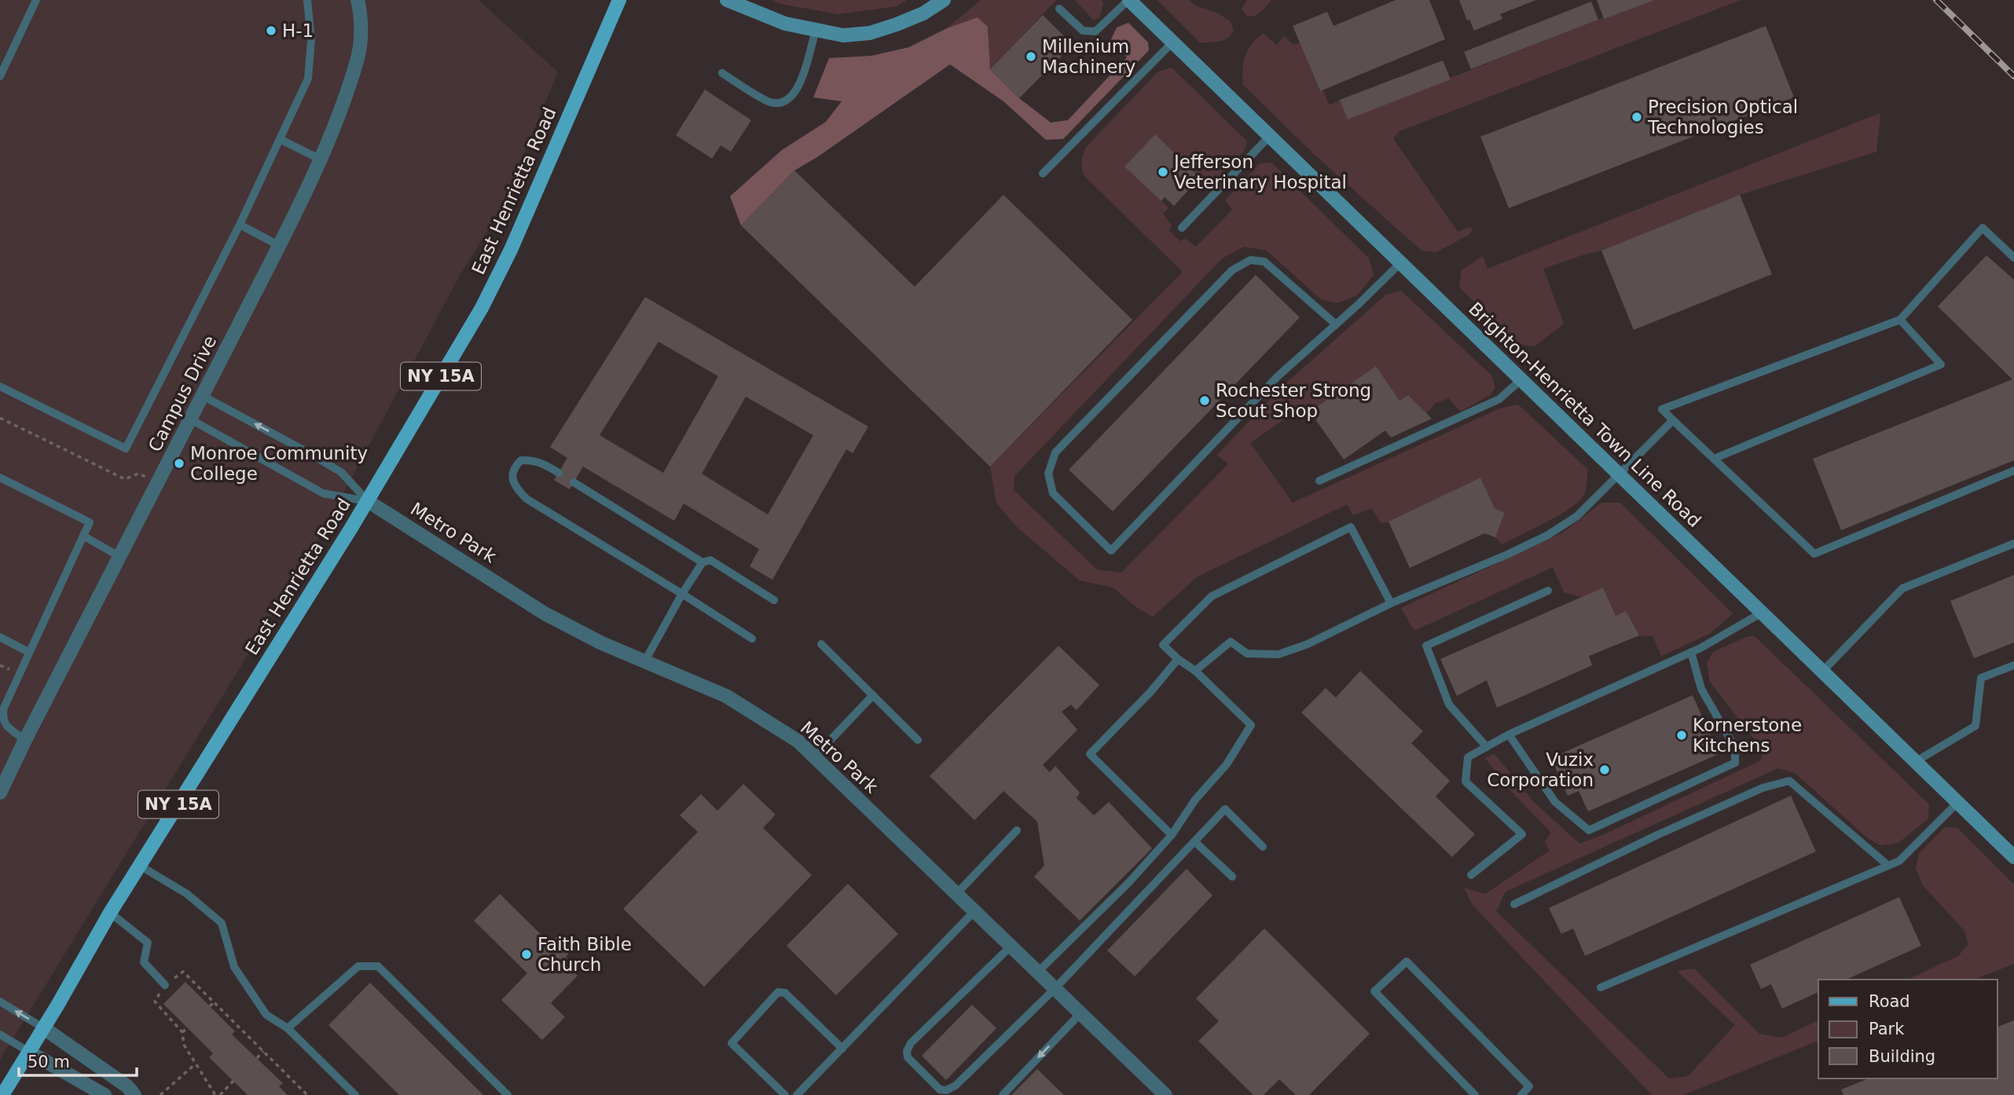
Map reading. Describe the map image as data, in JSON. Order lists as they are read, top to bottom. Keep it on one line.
{"streets":{"main road":["East Henrietta Road","NY 15A"],"street":["Campus Drive","Brighton-Henrietta Town Line Road","Metro Park"]},"crossings":[["East Henrietta Road","Metro Park"]],"places":["H-1","Millenium Machinery","Precision Optical Technologies","Jefferson Veterinary Hospital","Rochester Strong Scout Shop","Monroe Community College","Kornerstone Kitchens","Vuzix Corporation","Faith Bible Church"],"legend":["Road","Park","Building"],"scale_bar":"50 m"}
